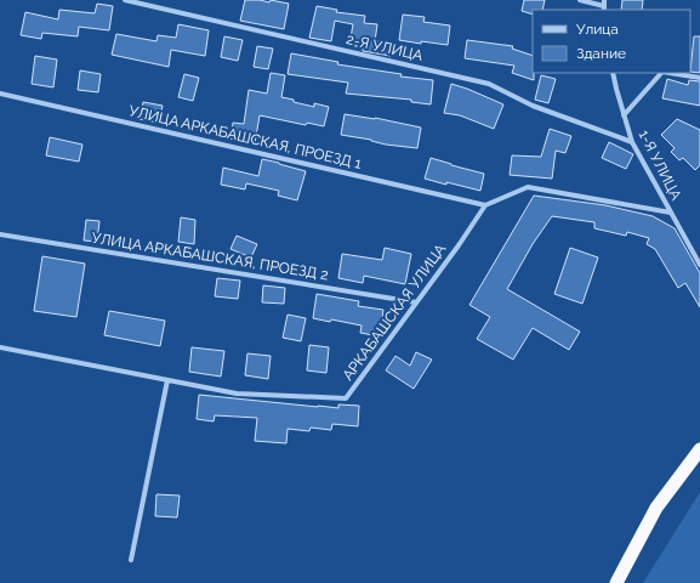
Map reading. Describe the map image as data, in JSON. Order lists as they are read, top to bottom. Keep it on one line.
{"streets":{"street":["2-Я УЛИЦА","УЛИЦА АРКАБАШСКАЯ, ПРОЕЗД 1","1-Я УЛИЦА","УЛИЦА АРКАБАШСКАЯ, ПРОЕЗД 2","АРКАБАШСКАЯ УЛИЦА"]},"crossings":[["2-Я УЛИЦА","1-Я УЛИЦА"],["УЛИЦА АРКАБАШСКАЯ, ПРОЕЗД 1","АРКАБАШСКАЯ УЛИЦА"],["УЛИЦА АРКАБАШСКАЯ, ПРОЕЗД 2","АРКАБАШСКАЯ УЛИЦА"]],"legend":["Улица","Здание"]}
